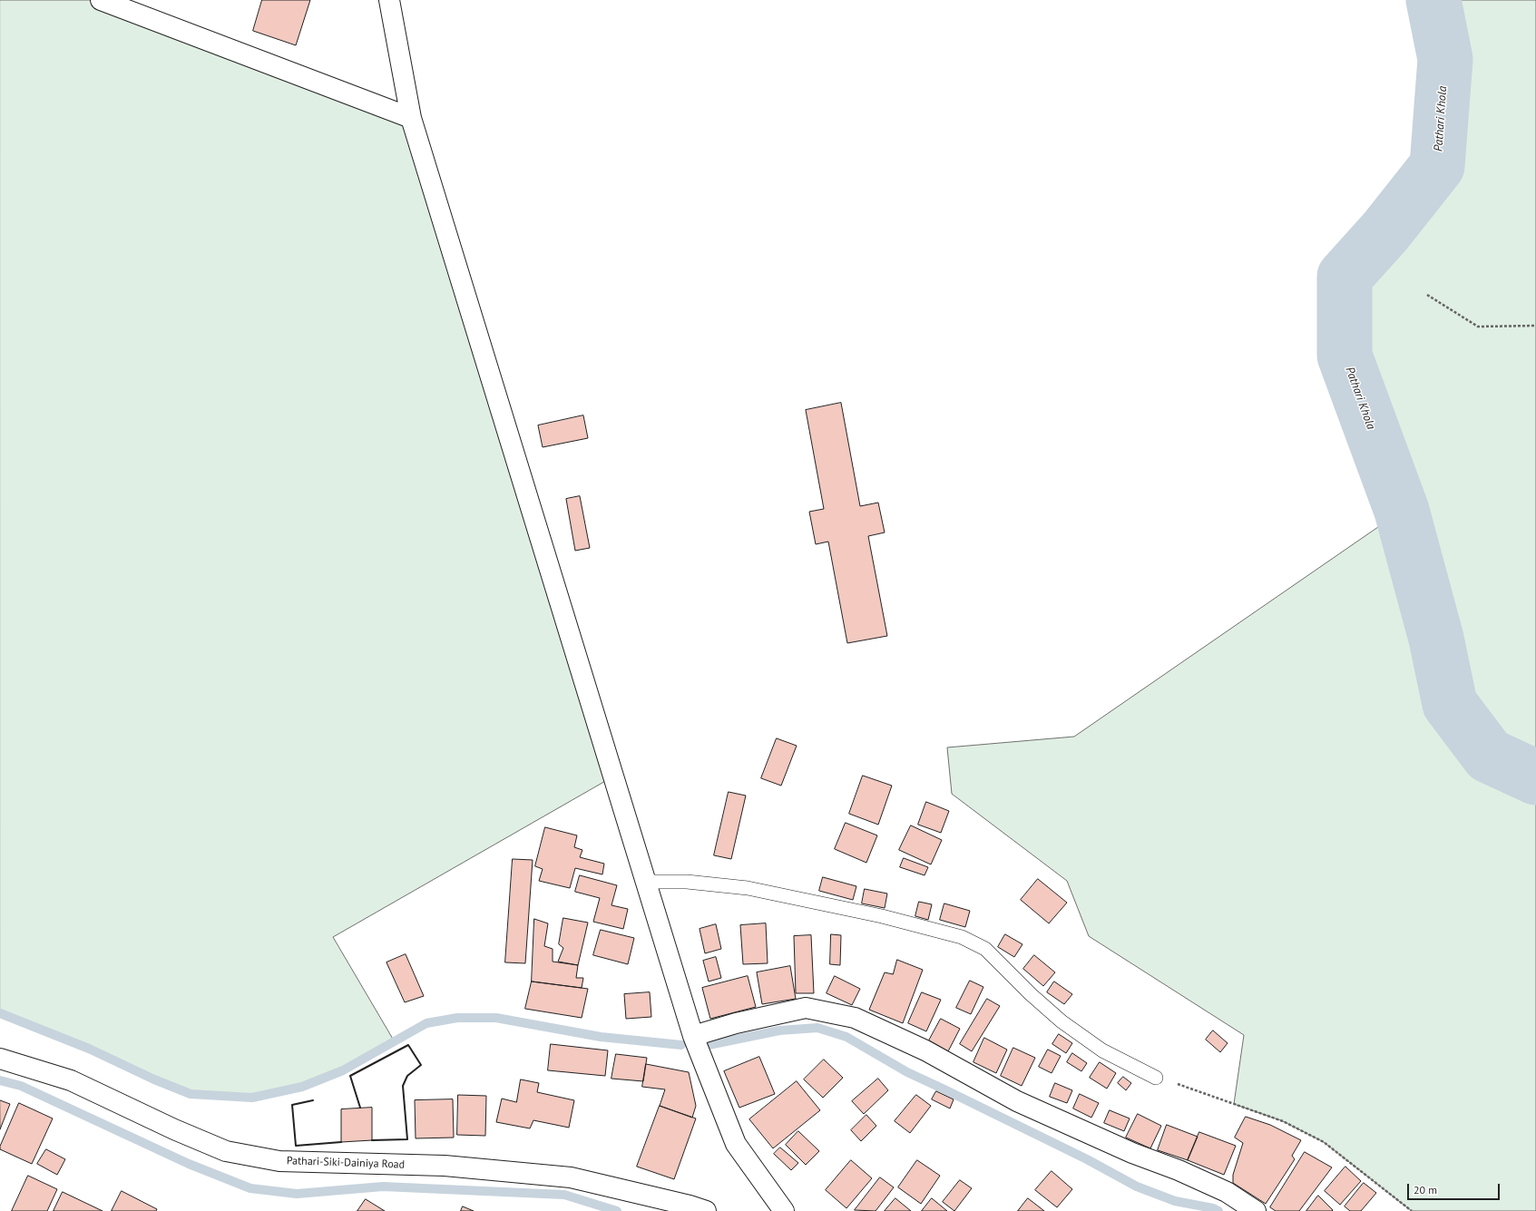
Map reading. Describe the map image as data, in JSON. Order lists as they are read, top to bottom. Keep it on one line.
{"streets":{"street":["Pathari-Siki-Dainiya Road"]},"water":["Pathari Khola"],"scale_bar":"20 m"}
